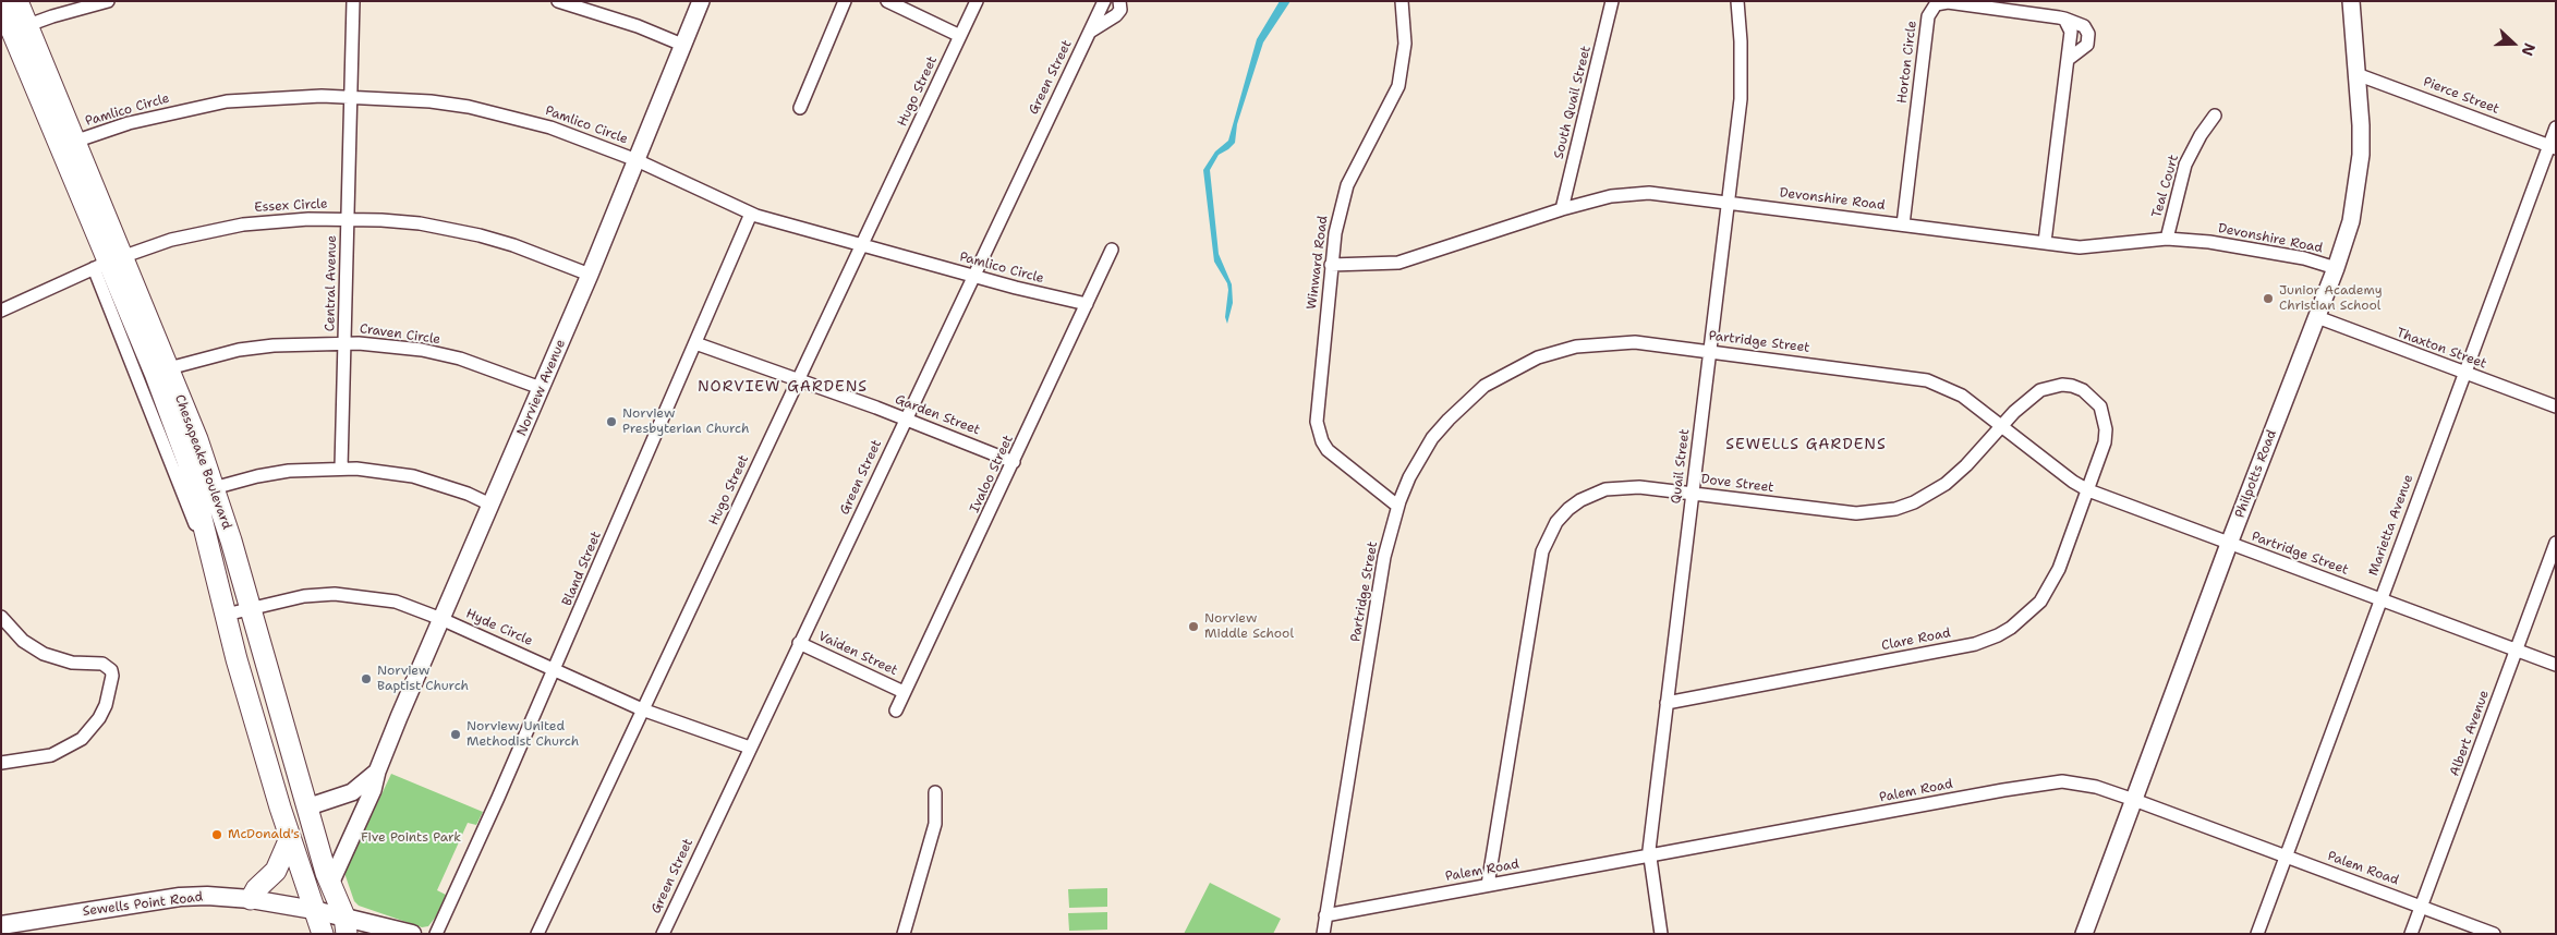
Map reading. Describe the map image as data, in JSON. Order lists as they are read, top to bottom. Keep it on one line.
{"streets":{"main road":["Chesapeake Boulevard","Sewells Point Road"],"street":["Horton Circle","Green Street","Hugo Street","Pierce Street","South Quail Street","Pamlico Circle","Teal Court","Devonshire Road","Essex Circle","Winward Road","Central Avenue","Craven Circle","Partridge Street","Thaxton Street","Norview Avenue","Garden Street","Quail Street","Ivaloo Street","Philpotts Road","Dove Street","Marietta Avenue","Bland Street","Hyde Circle","Clare Road","Vaiden Street","Albert Avenue","Palem Road"]},"crossings":[["Horton Circle","Devonshire Road"],["Green Street","Pamlico Circle"],["Green Street","Garden Street"],["Green Street","Hyde Circle"],["Green Street","Vaiden Street"],["Hugo Street","Pamlico Circle"],["Hugo Street","Garden Street"],["Hugo Street","Hyde Circle"],["Pierce Street","Philpotts Road"],["Pierce Street","Marietta Avenue"],["South Quail Street","Devonshire Road"],["Pamlico Circle","Central Avenue"],["Pamlico Circle","Norview Avenue"],["Pamlico Circle","Chesapeake Boulevard"],["Pamlico Circle","Ivaloo Street"],["Pamlico Circle","Bland Street"],["Teal Court","Devonshire Road"],["Devonshire Road","Winward Road"],["Devonshire Road","Quail Street"],["Devonshire Road","Philpotts Road"],["Essex Circle","Central Avenue"],["Essex Circle","Norview Avenue"],["Essex Circle","Chesapeake Boulevard"],["Winward Road","Partridge Street"],["Central Avenue","Craven Circle"],["Craven Circle","Norview Avenue"],["Craven Circle","Chesapeake Boulevard"],["Partridge Street","Quail Street"],["Partridge Street","Philpotts Road"],["Partridge Street","Dove Street"],["Partridge Street","Marietta Avenue"],["Partridge Street","Clare Road"],["Partridge Street","Albert Avenue"],["Partridge Street","Palem Road"],["Thaxton Street","Philpotts Road"],["Thaxton Street","Marietta Avenue"],["Norview Avenue","Chesapeake Boulevard"],["Norview Avenue","Hyde Circle"],["Garden Street","Ivaloo Street"],["Garden Street","Bland Street"],["Chesapeake Boulevard","Hyde Circle"],["Chesapeake Boulevard","Sewells Point Road"],["Quail Street","Dove Street"],["Quail Street","Clare Road"],["Quail Street","Palem Road"],["Ivaloo Street","Vaiden Street"],["Philpotts Road","Palem Road"],["Dove Street","Clare Road"],["Dove Street","Palem Road"],["Marietta Avenue","Palem Road"],["Bland Street","Hyde Circle"],["Albert Avenue","Palem Road"]],"districts":["NORVIEW GARDENS","SEWELLS GARDENS"],"parks":["Five Points Park"],"places":["Junior Academy Christian School","Norview Presbyterian Church","Norview Middle School","Norview Baptist Church","Norview United Methodist Church","McDonald's"],"north":"right"}
